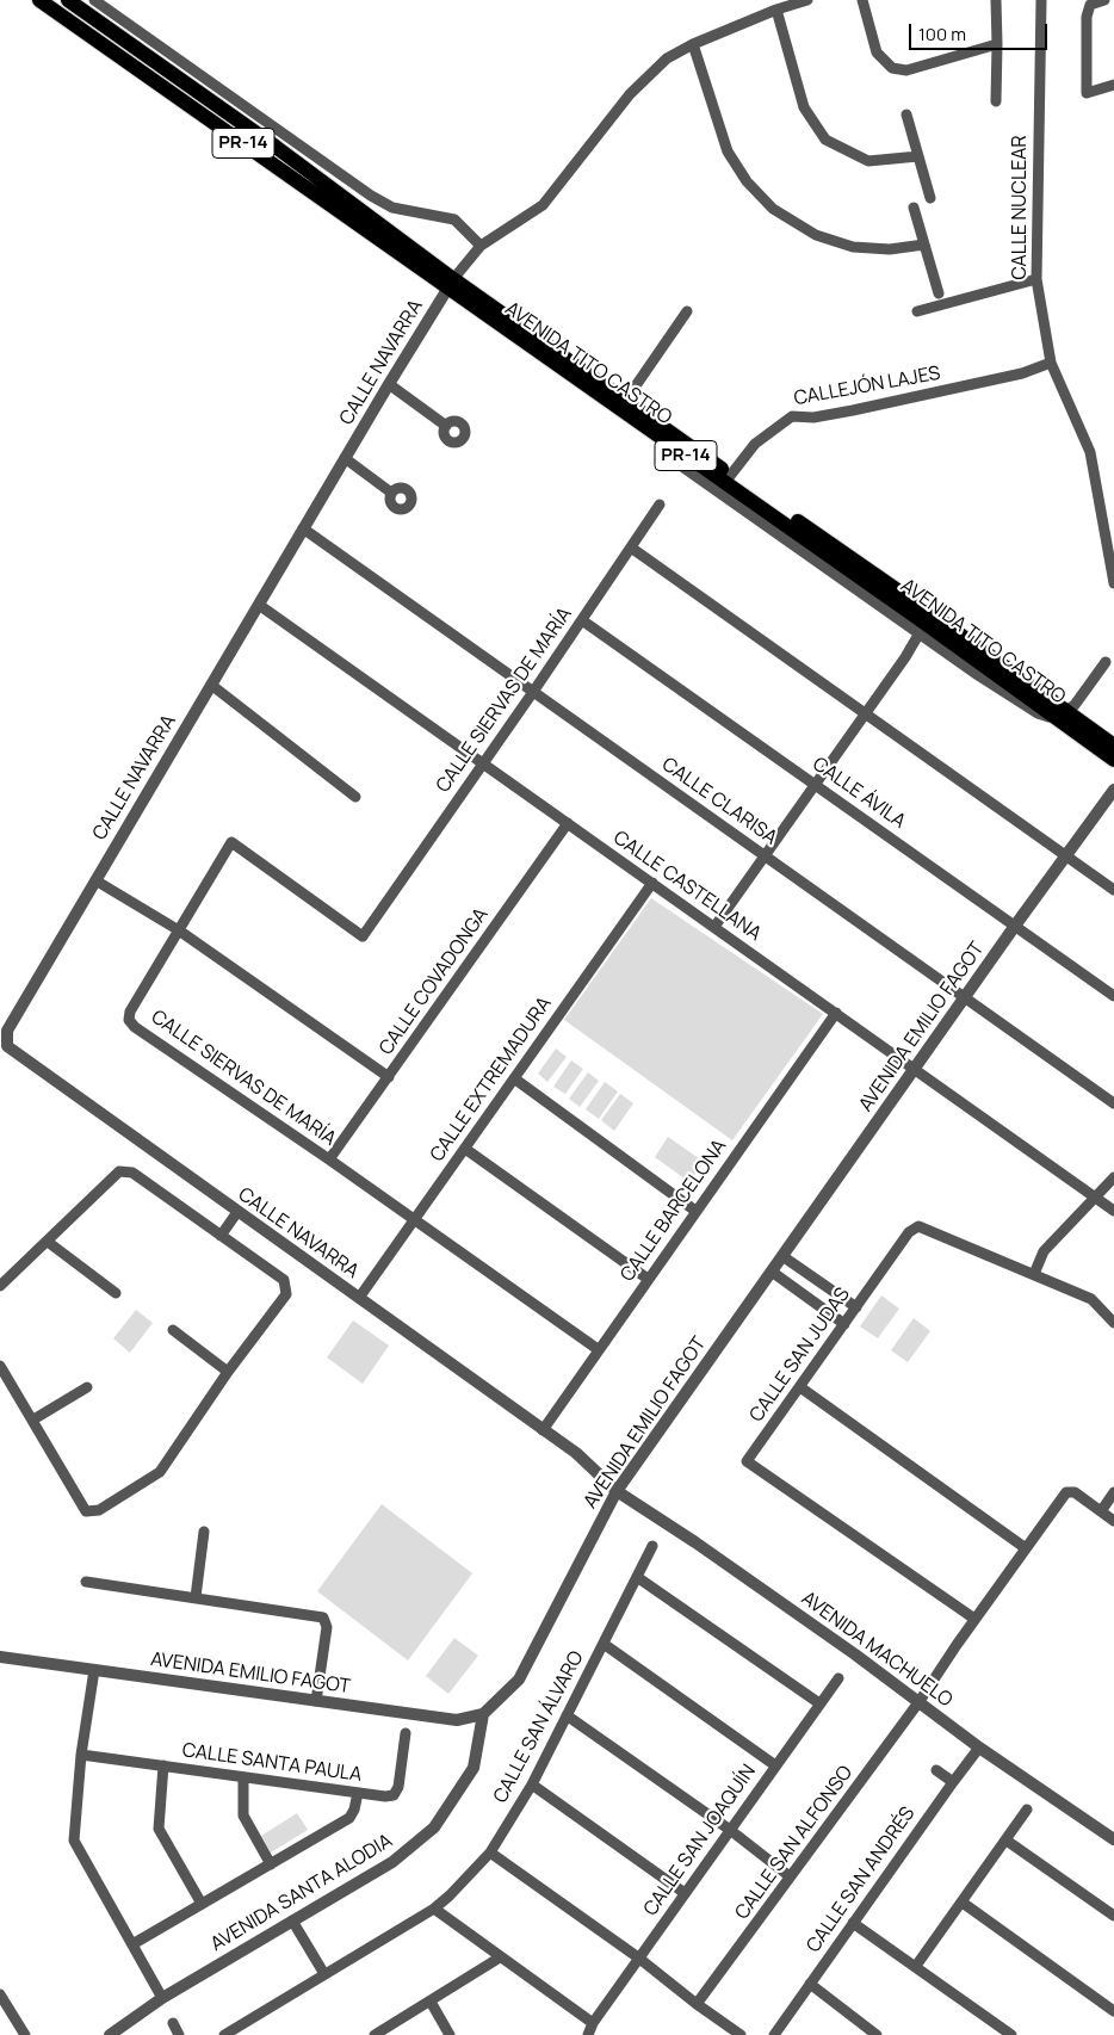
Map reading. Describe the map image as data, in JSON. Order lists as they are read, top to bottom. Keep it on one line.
{"streets":{"main road":["PR-14","AVENIDA TITO CASTRO"],"street":["CALLE NUCLEAR","CALLE NAVARRA","CALLEJÓN LAJES","CALLE SIERVAS DE MARÍA","CALLE ÁVILA","CALLE CLARISA","CALLE CASTELLANA","CALLE COVADONGA","AVENIDA EMILIO FAGOT","CALLE EXTREMADURA","CALLE BARCELONA","CALLE SAN JUDAS","AVENIDA MACHUELO","CALLE SAN ÁLVARO","CALLE SANTA PAULA","CALLE SAN JOAQUÍN","CALLE SAN ALFONSO","CALLE SAN ANDRÉS","AVENIDA SANTA ALODIA"]},"crossings":[["CALLE NUCLEAR","CALLEJÓN LAJES"],["CALLE NAVARRA","AVENIDA TITO CASTRO"],["CALLE NAVARRA","CALLE CLARISA"],["CALLE NAVARRA","CALLE CASTELLANA"],["CALLE NAVARRA","AVENIDA EMILIO FAGOT"],["CALLE NAVARRA","CALLE EXTREMADURA"],["CALLE NAVARRA","CALLE BARCELONA"],["CALLE NAVARRA","AVENIDA MACHUELO"],["AVENIDA TITO CASTRO","CALLEJÓN LAJES"],["CALLE SIERVAS DE MARÍA","CALLE ÁVILA"],["CALLE SIERVAS DE MARÍA","CALLE CLARISA"],["CALLE SIERVAS DE MARÍA","CALLE CASTELLANA"],["CALLE SIERVAS DE MARÍA","CALLE COVADONGA"],["CALLE SIERVAS DE MARÍA","CALLE EXTREMADURA"],["CALLE SIERVAS DE MARÍA","CALLE BARCELONA"],["CALLE ÁVILA","AVENIDA EMILIO FAGOT"],["CALLE CLARISA","AVENIDA EMILIO FAGOT"],["CALLE CASTELLANA","CALLE COVADONGA"],["CALLE CASTELLANA","AVENIDA EMILIO FAGOT"],["CALLE CASTELLANA","CALLE EXTREMADURA"],["CALLE CASTELLANA","CALLE BARCELONA"],["AVENIDA EMILIO FAGOT","AVENIDA MACHUELO"],["AVENIDA EMILIO FAGOT","AVENIDA SANTA ALODIA"],["CALLE SAN JUDAS","CALLE SAN ALFONSO"],["AVENIDA MACHUELO","CALLE SAN ALFONSO"],["AVENIDA MACHUELO","CALLE SAN ANDRÉS"]],"scale_bar":"100 m"}
